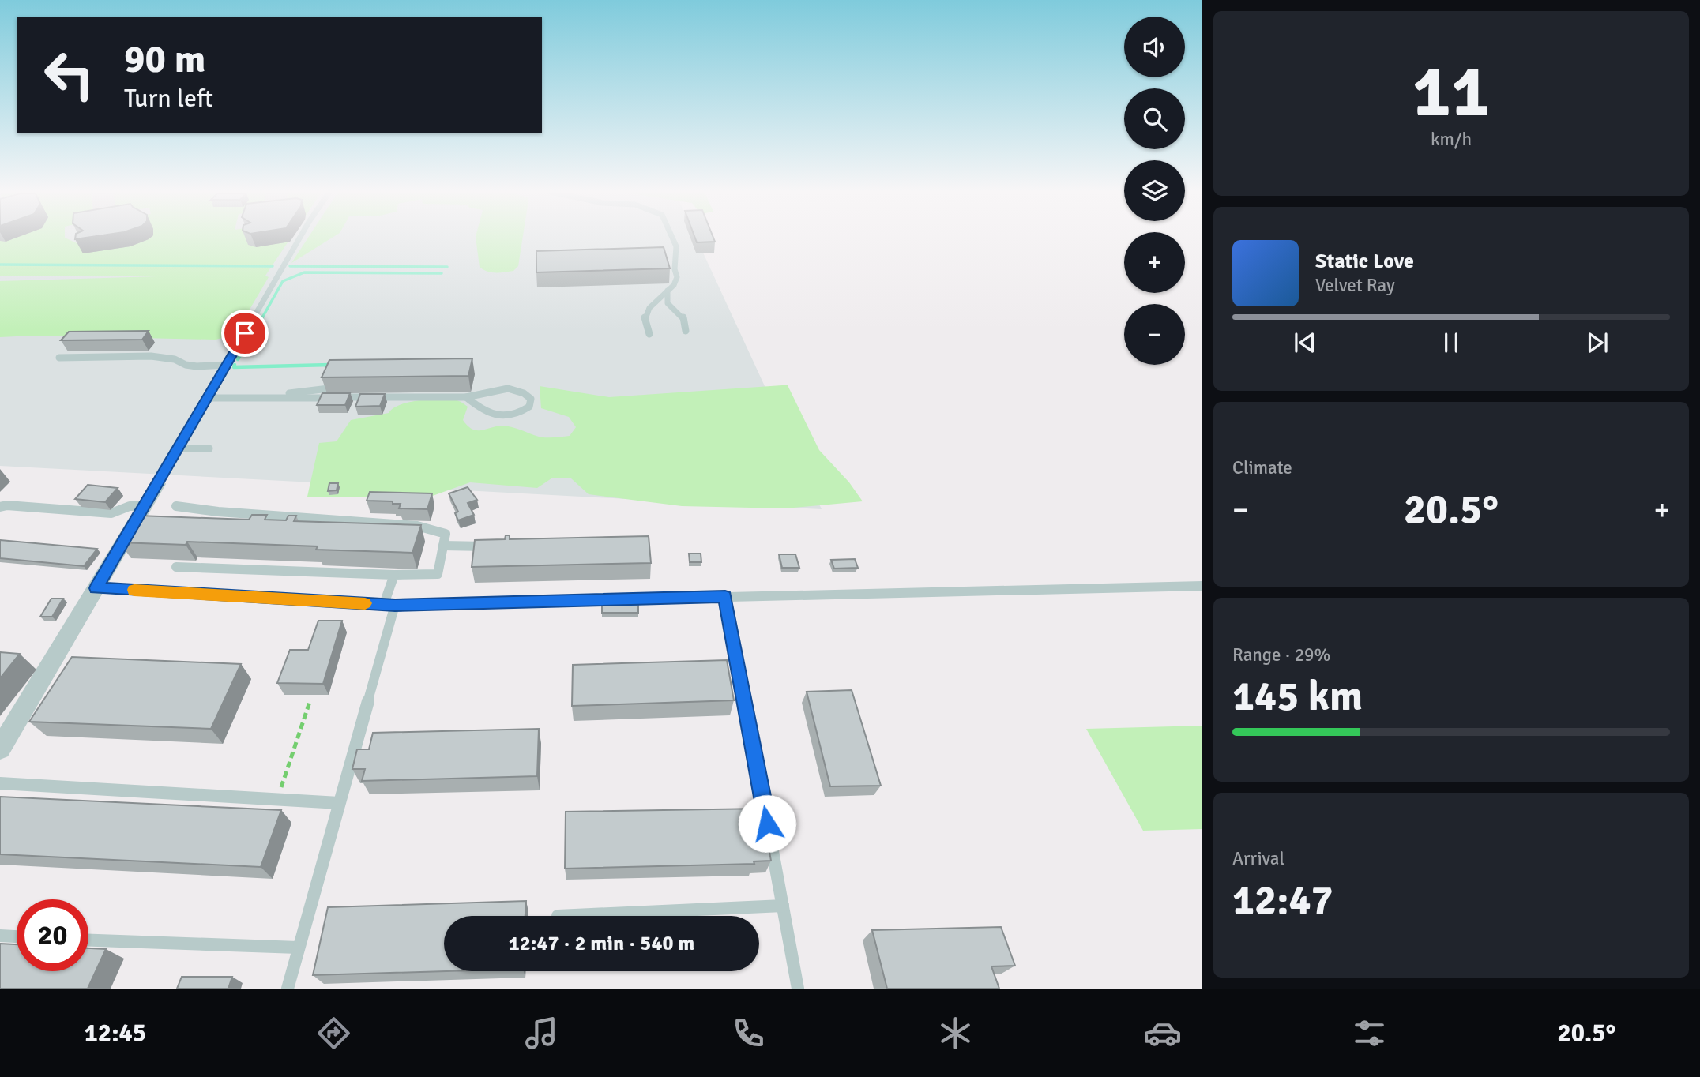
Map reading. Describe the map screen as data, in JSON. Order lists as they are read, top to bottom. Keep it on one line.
{"page":{"tile":[["11","km/h"],"Climate",["Range · 29%","145 km"],["Arrival","12:47"]],"map_buttons":["+","−"],"turn":["90 m","Turn left"],"song":["Static Love","Velvet Ray"],"heat":["−","20.5°","+"],"limit":"20","trip":"12:47 · 2 min · 540 m","tabs":["12:45","20.5°"]}}
